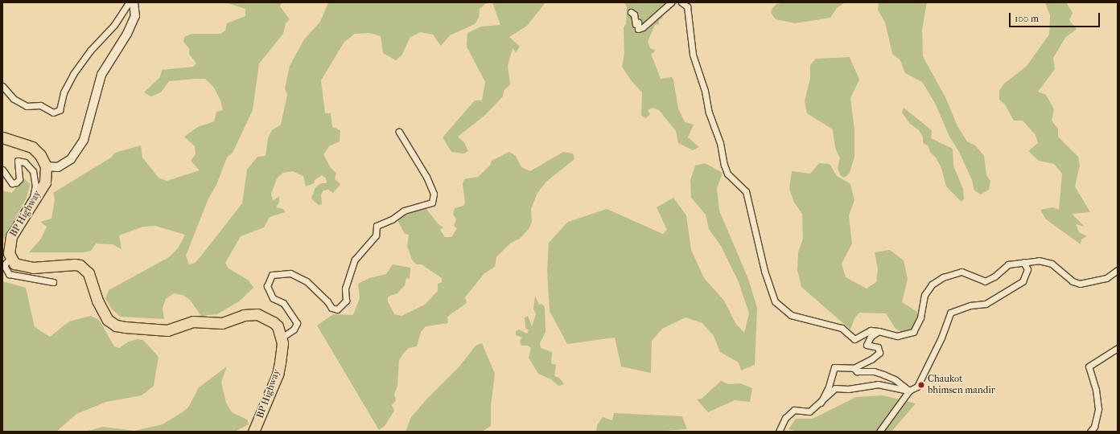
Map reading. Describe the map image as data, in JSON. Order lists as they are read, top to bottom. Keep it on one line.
{"streets":{"highway":["BP Highway"]},"places":["Chaukot bhimsen mandir"],"scale_bar":"100 m"}
